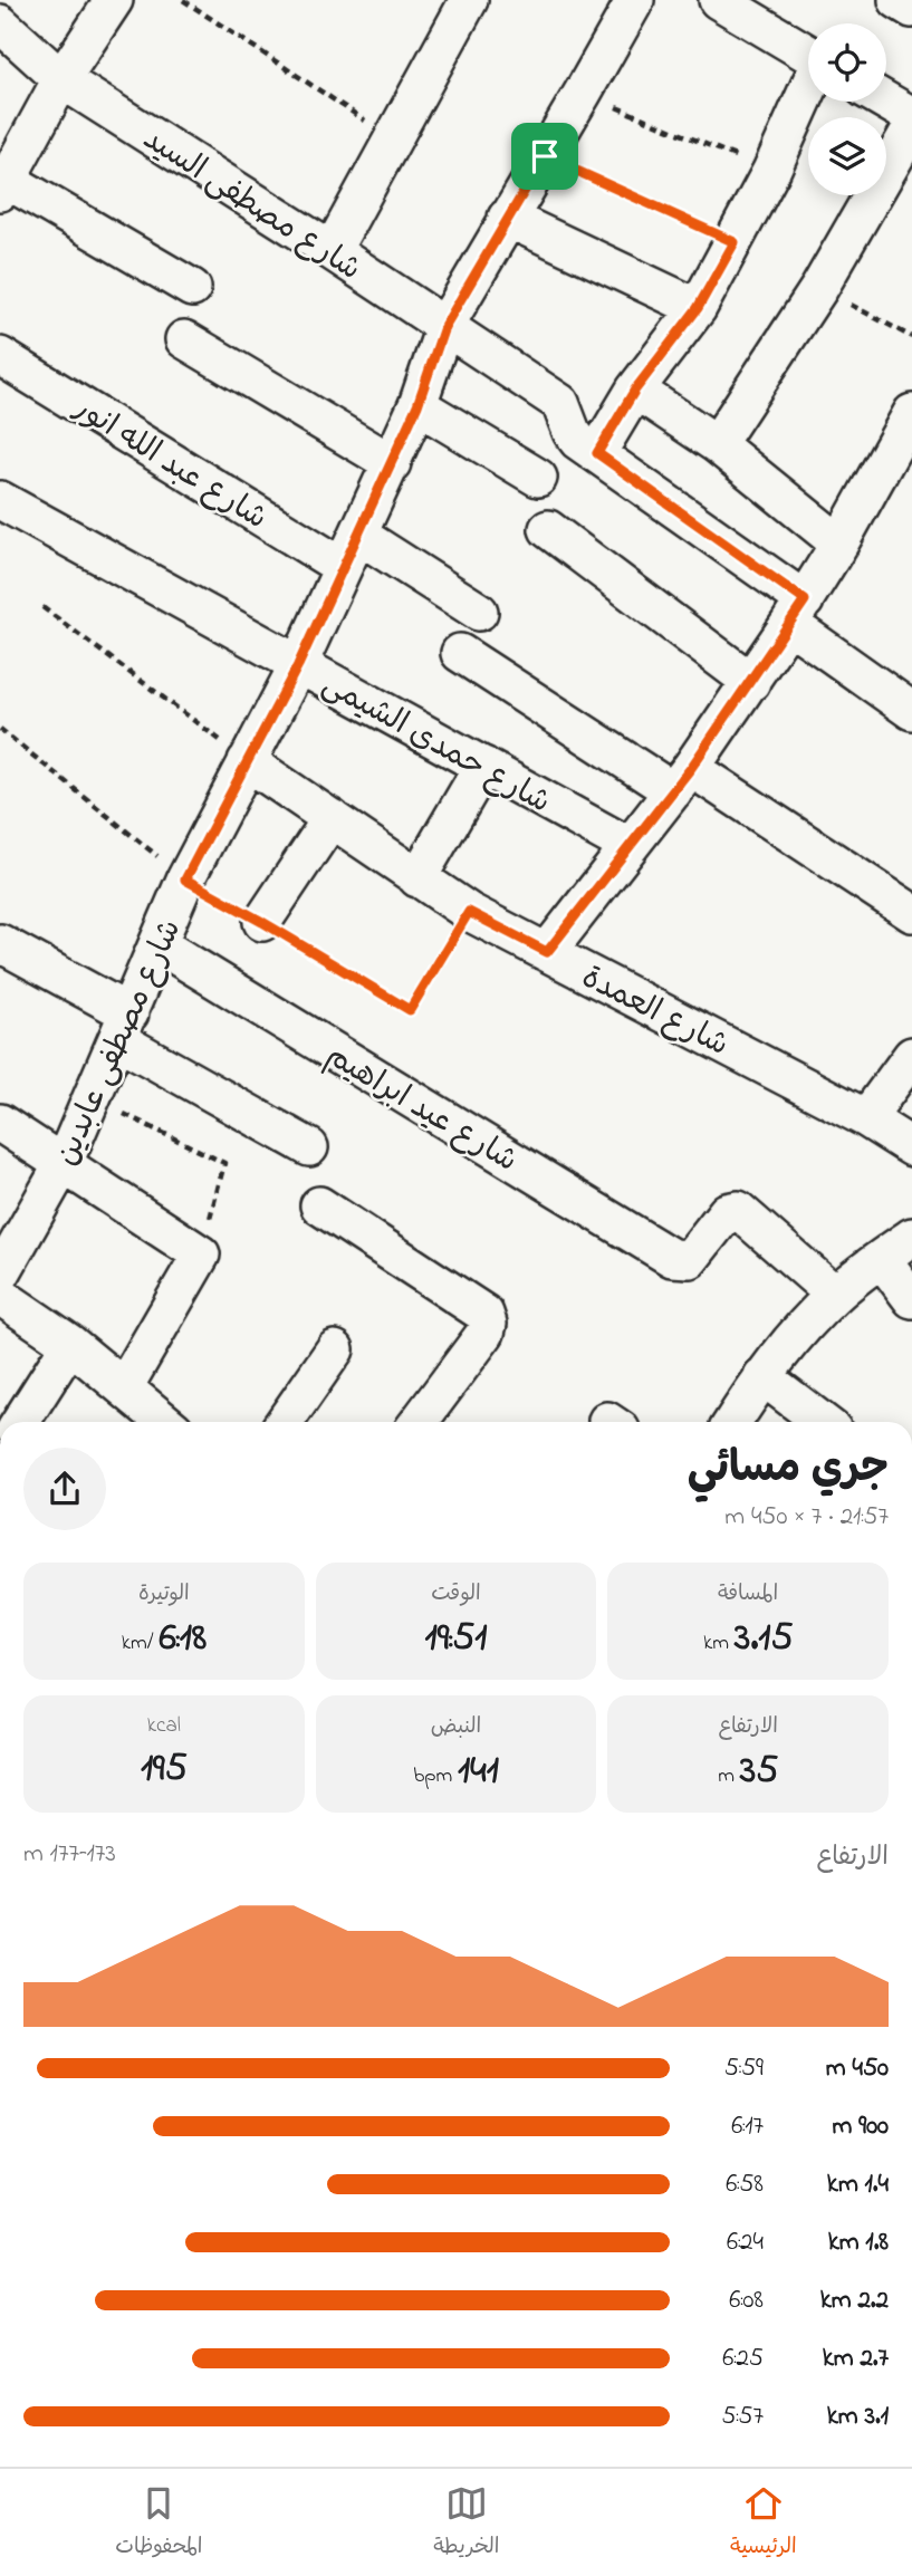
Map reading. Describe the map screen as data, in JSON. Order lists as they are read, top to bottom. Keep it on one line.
{"streets":{"street":["شارع مصطفى السيد","شارع عبد الله انور","شارع حمدى الشيمى","شارع العمدة","شارع مصطفى عابدين","شارع عيد ابراهيم"]},"crossings":[["شارع مصطفى السيد","شارع مصطفى عابدين"],["شارع عبد الله انور","شارع مصطفى عابدين"],["شارع حمدى الشيمى","شارع مصطفى عابدين"],["شارع العمدة","شارع مصطفى عابدين"],["شارع مصطفى عابدين","شارع عيد ابراهيم"]],"page":{"heading":["جري مسائي","21:57 · 7 × 450 m"],"stats":[["المسافة","3.15 km"],["الوقت","19:51"],["الوتيرة","6:18 /km"],["الارتفاع","35 m"],["النبض","141 bpm"],["kcal","195"]],"chart":["الارتفاع","173–177 m"],"list":[{"name":"450 m","note":"5:59"},{"name":"900 m","note":"6:17"},{"name":"1.4 km","note":"6:58"},{"name":"1.8 km","note":"6:24"},{"name":"2.2 km","note":"6:08"},{"name":"2.7 km","note":"6:25"},{"name":"3.1 km","note":"5:57"}],"tabs":["الرئيسية","الخريطة","المحفوظات"]}}
